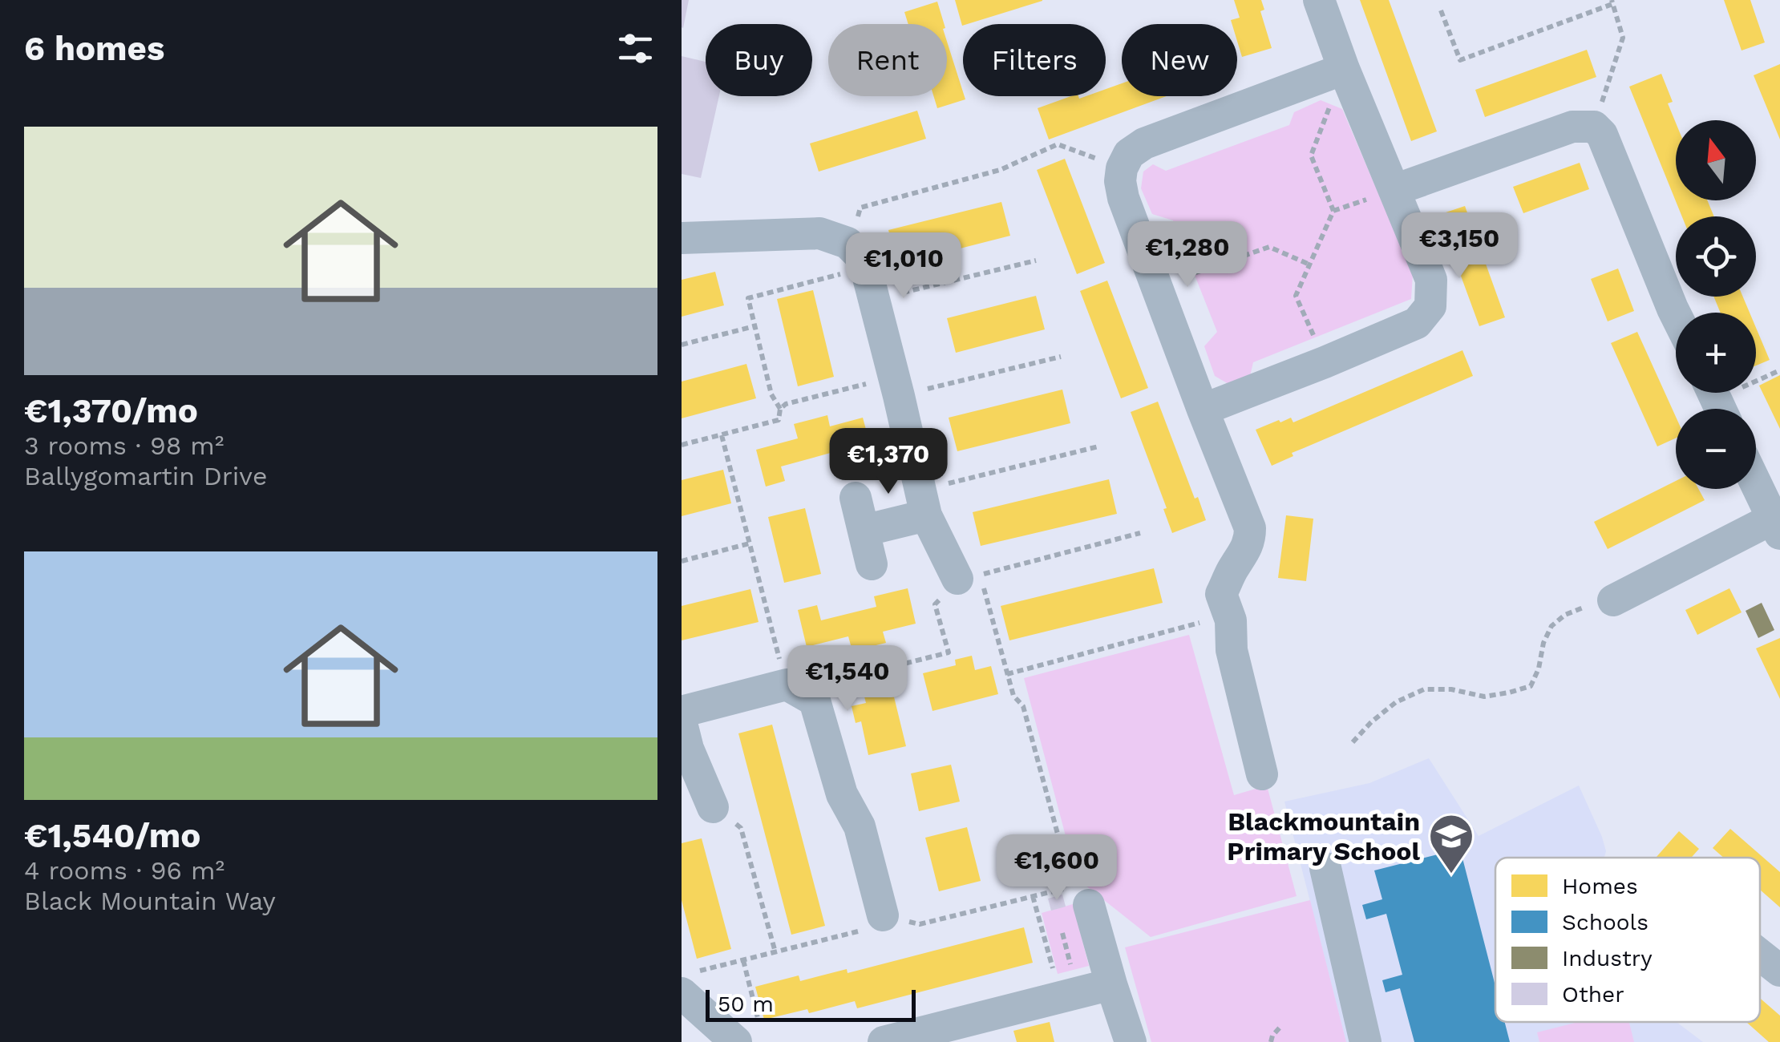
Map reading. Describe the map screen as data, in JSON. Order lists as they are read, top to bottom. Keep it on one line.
{"places":{"school or university":["Blackmountain Primary School"]},"legend":["Homes","Schools","Industry","Other"],"scale_bar":"50 m","north":"top","page":{"heading":"6 homes","chip":["Buy","Rent","Filters","New"],"list":[{"name":"€1,370/mo","note":"3 rooms · 98 m² · Ballygomartin Drive"},{"name":"€1,540/mo","note":"4 rooms · 96 m² · Black Mountain Way"}],"map_buttons":["+","−"],"price":["€3,150","€1,280","€1,010","€1,370","€1,540","€1,600"],"scale":"50 m"}}
